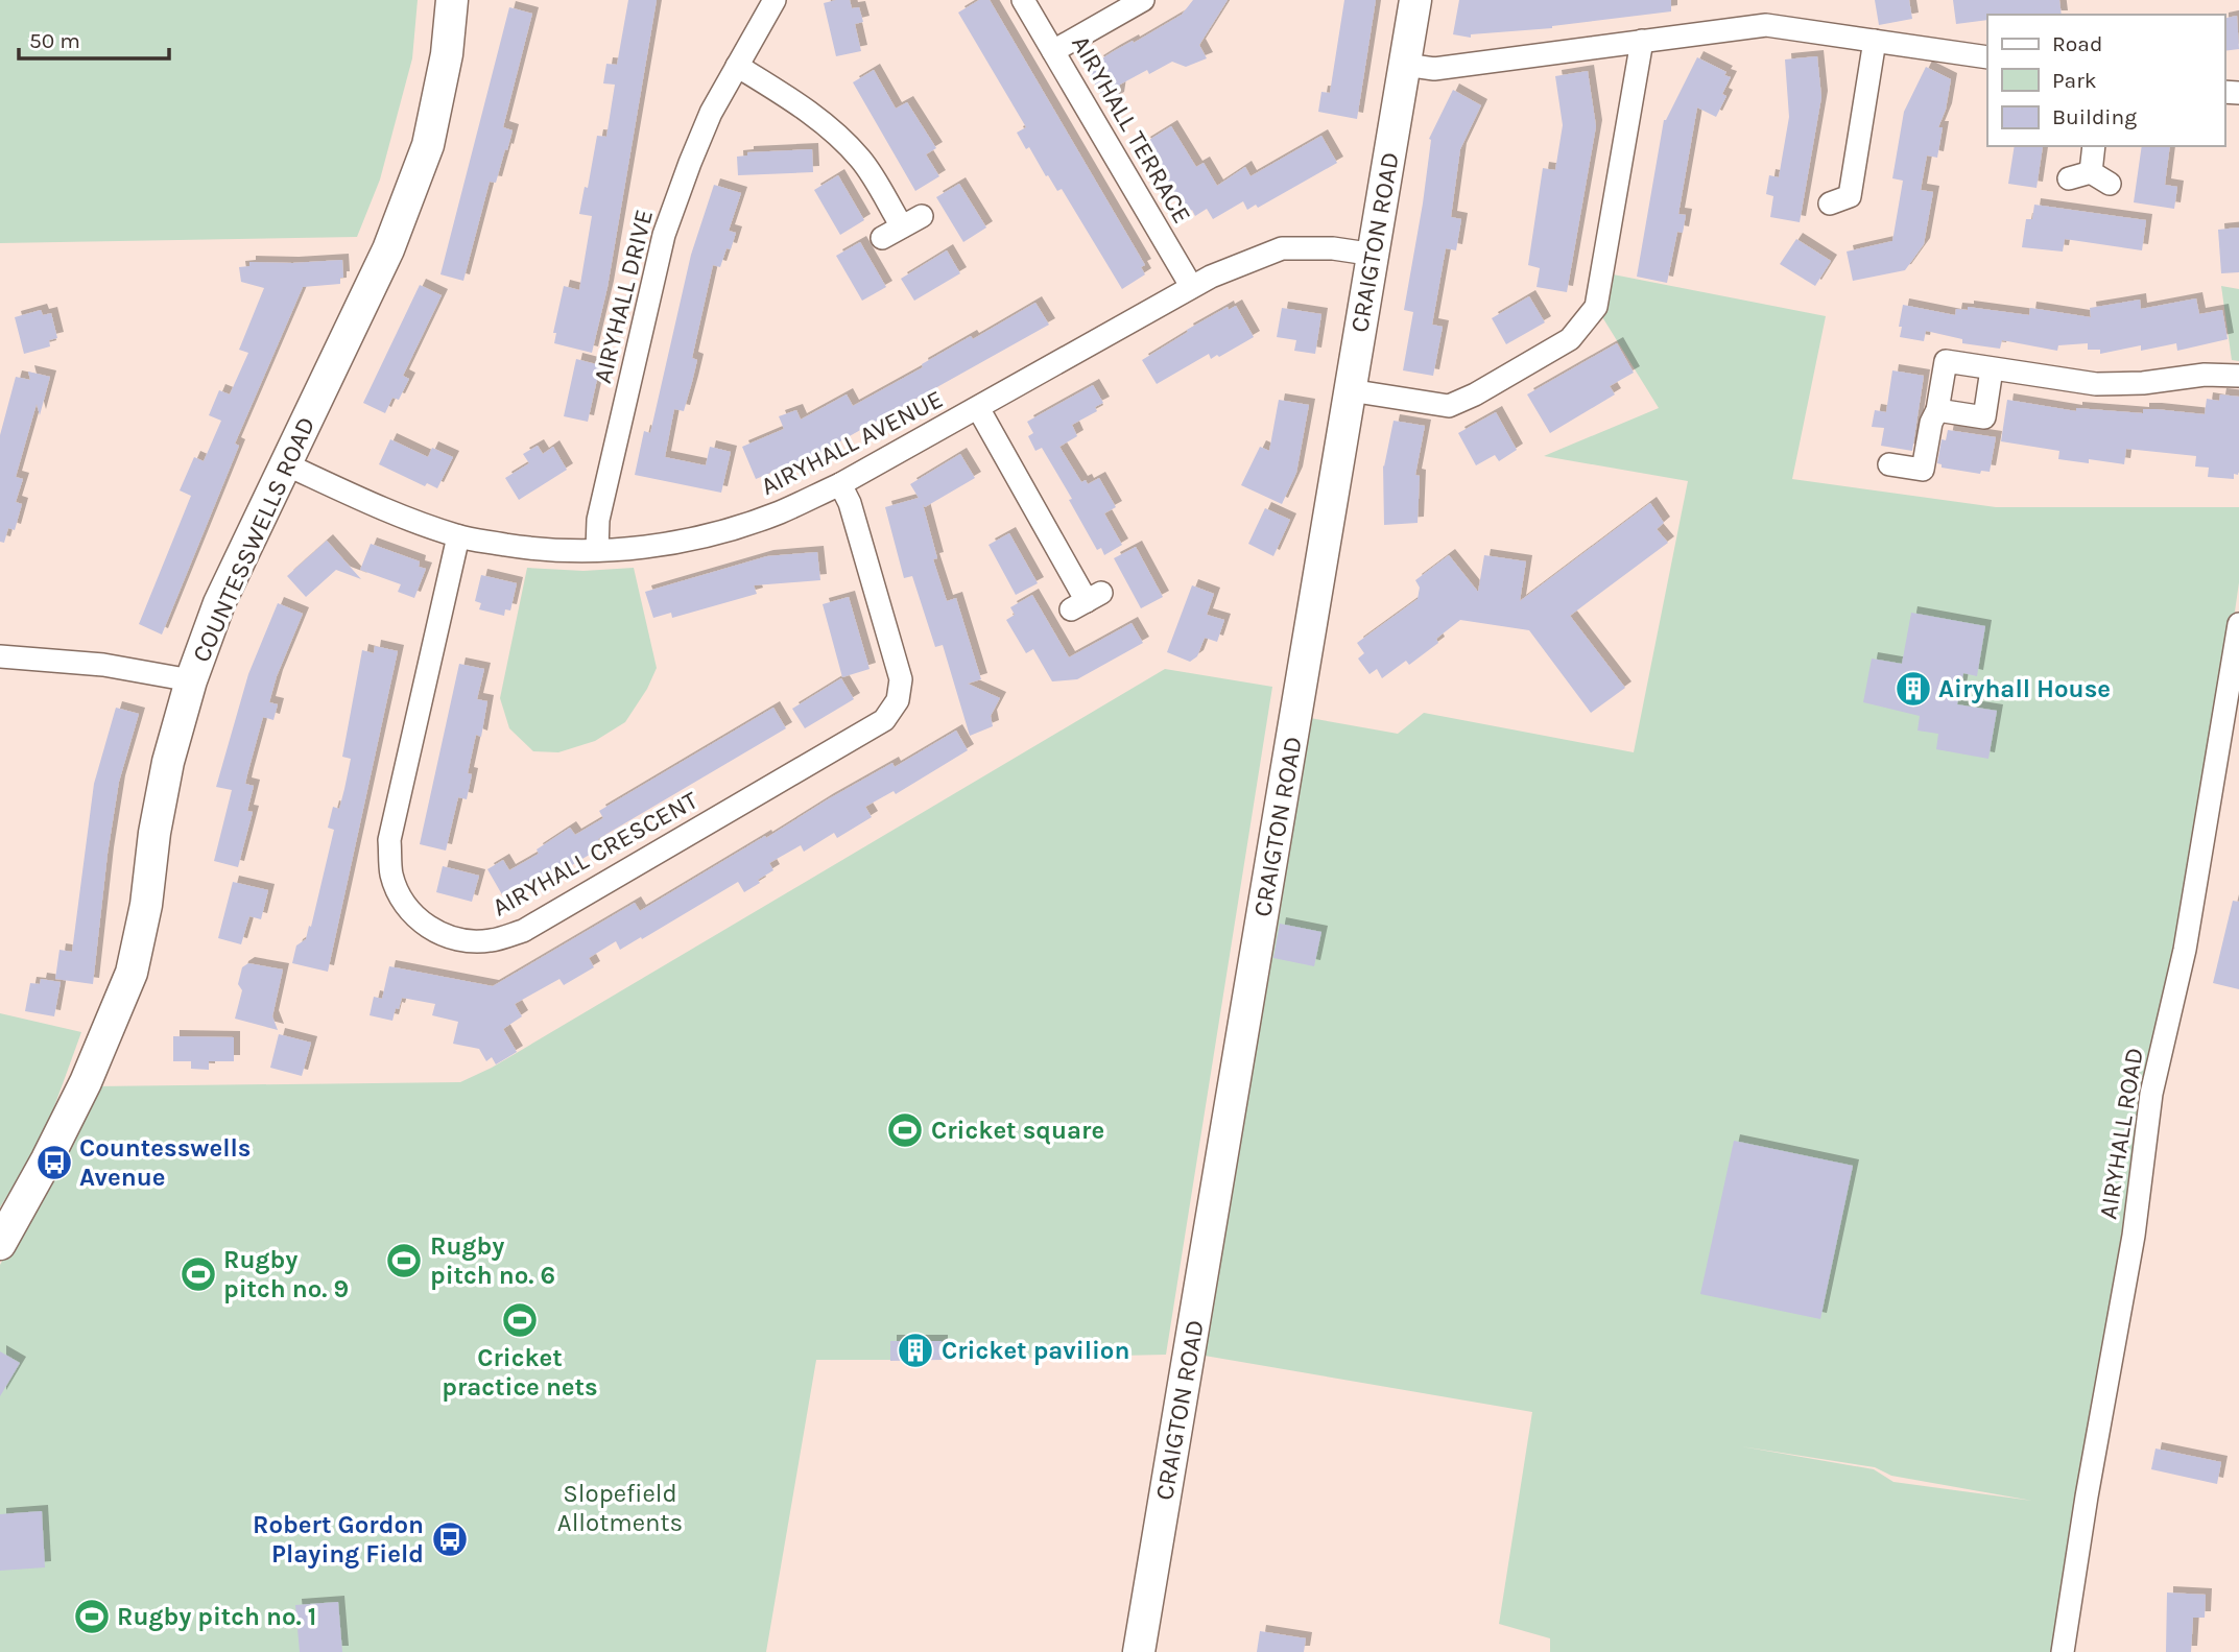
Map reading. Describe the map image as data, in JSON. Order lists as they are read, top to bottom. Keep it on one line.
{"streets":{"street":["AIRYHALL TERRACE","CRAIGTON ROAD","AIRYHALL DRIVE","AIRYHALL AVENUE","COUNTESSWELLS ROAD","AIRYHALL CRESCENT","AIRYHALL ROAD"]},"crossings":[["AIRYHALL TERRACE","AIRYHALL AVENUE"],["CRAIGTON ROAD","AIRYHALL AVENUE"],["AIRYHALL DRIVE","AIRYHALL AVENUE"],["AIRYHALL AVENUE","COUNTESSWELLS ROAD"],["AIRYHALL AVENUE","AIRYHALL CRESCENT"]],"parks":["Slopefield Allotments"],"places":{"building":["Airyhall House","Cricket pavilion"],"sports":["Cricket square","Rugby pitch no. 6","Rugby pitch no. 9","Cricket practice nets","Rugby pitch no. 1"],"bus stop":["Countesswells Avenue","Robert Gordon Playing Field"]},"legend":["Road","Park","Building"],"scale_bar":"50 m"}
